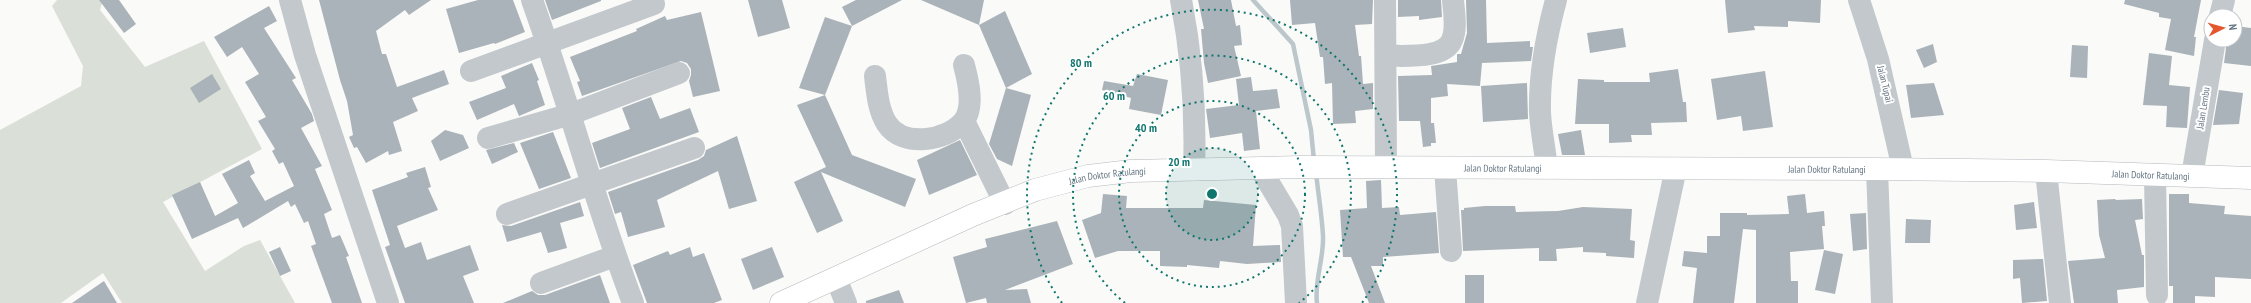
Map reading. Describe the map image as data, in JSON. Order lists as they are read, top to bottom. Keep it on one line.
{"streets":{"highway":["Jalan Doktor Ratulangi"],"street":["Jalan Tupai","Jalan Lembu"]},"crossings":[["Jalan Tupai","Jalan Doktor Ratulangi"],["Jalan Lembu","Jalan Doktor Ratulangi"]],"north":"right","rings":["80 m","60 m","40 m","20 m"]}
